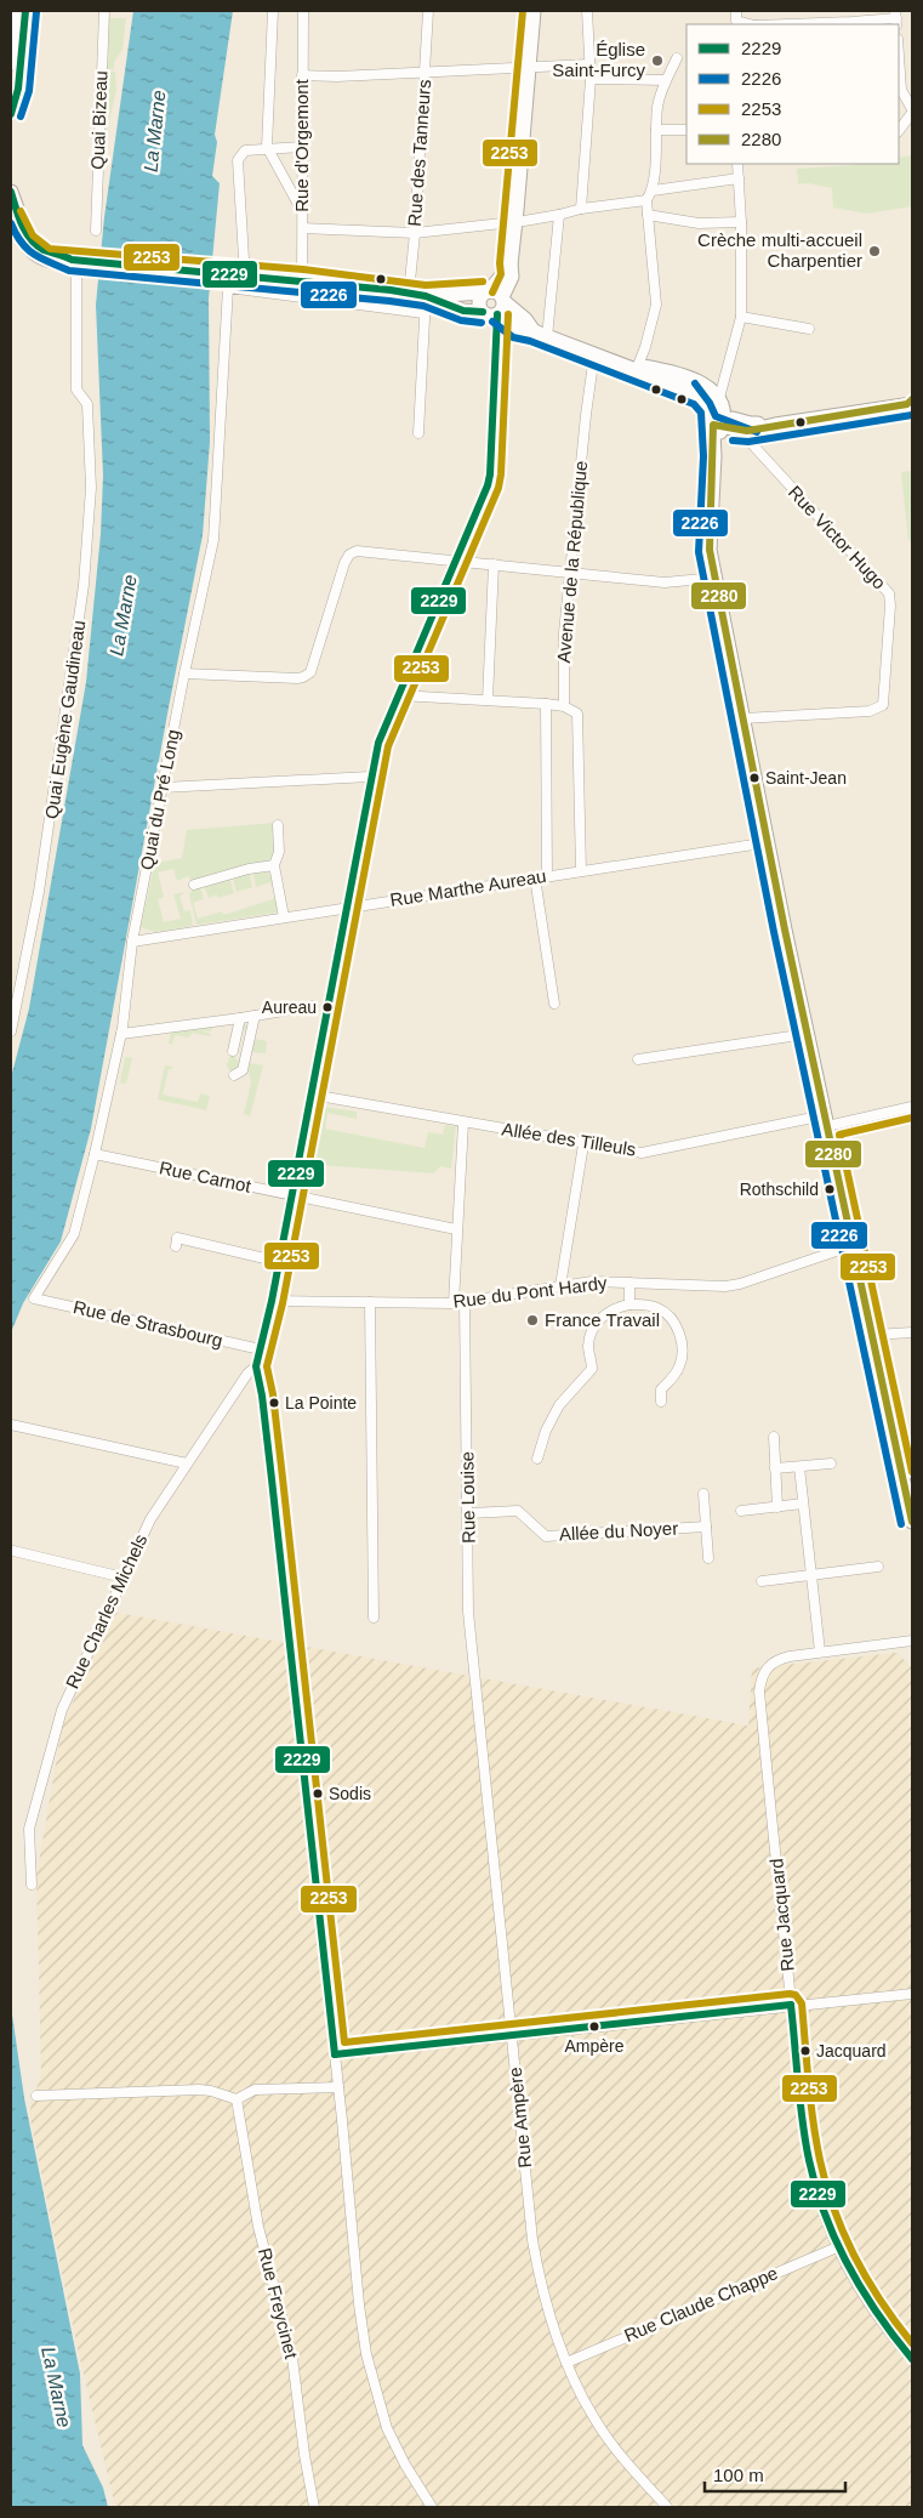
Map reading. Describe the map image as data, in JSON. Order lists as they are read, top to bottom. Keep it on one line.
{"streets":{"street":["Quai Bizeau","Rue d'Orgemont","Rue des Tanneurs","Rue Victor Hugo","Avenue de la République","Quai Eugène Gaudineau","Quai du Pré Long","Rue Marthe Aureau","Allée des Tilleuls","Rue Carnot","Rue du Pont Hardy","Rue de Strasbourg","Rue Louise","Allée du Noyer","Rue Charles Michels","Rue Jacquard","Rue Ampère","Rue Freycinet","Rue Claude Chappe"]},"crossings":[["Quai du Pré Long","Rue Marthe Aureau"],["Quai du Pré Long","Rue Carnot"],["Quai du Pré Long","Rue de Strasbourg"],["Rue du Pont Hardy","Rue Louise"],["Rue Louise","Allée du Noyer"],["Rue Louise","Rue Ampère"],["Rue Jacquard","Rue Claude Chappe"],["Rue Ampère","Rue Claude Chappe"]],"water":["La Marne"],"places":["Église Saint-Furcy","Crèche multi-accueil Charpentier","Saint-Jean","Aureau","Rothschild","France Travail","La Pointe","Sodis","Ampère","Jacquard"],"lines":["transit line 2229","transit line 2253","transit line 2226","transit line 2280"],"legend":["2229","2226","2253","2280"],"scale_bar":"100 m"}
